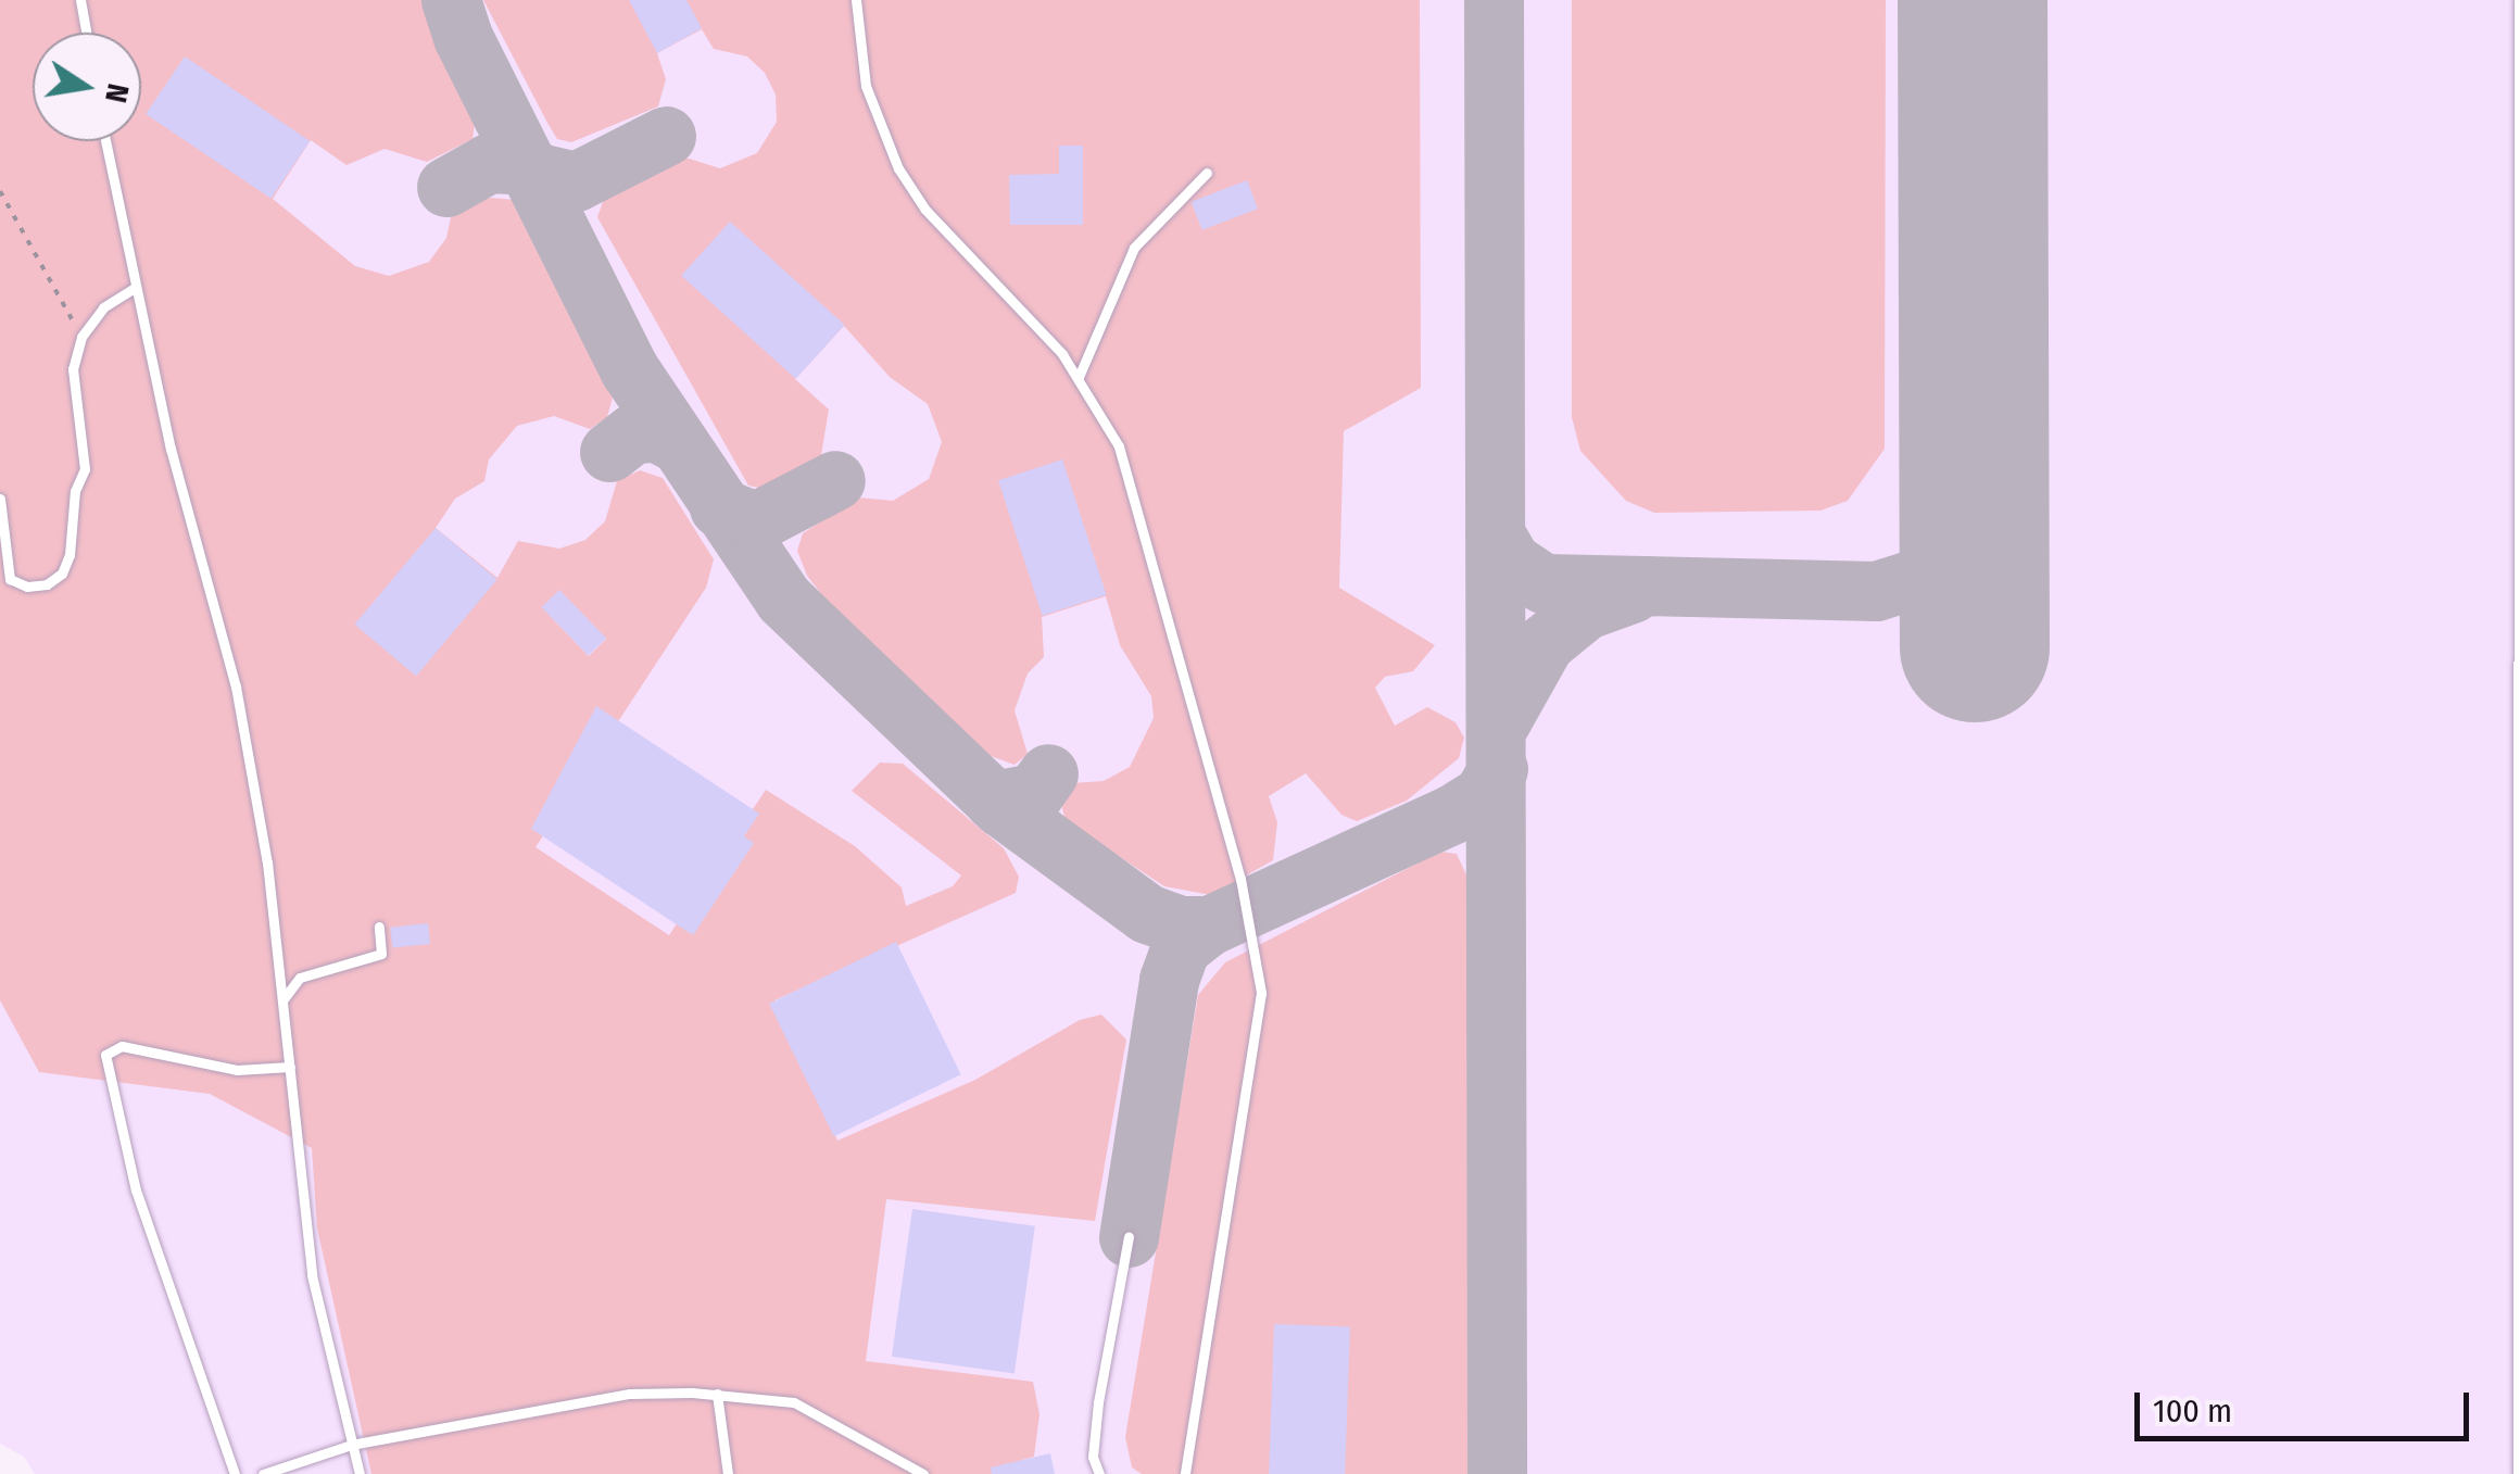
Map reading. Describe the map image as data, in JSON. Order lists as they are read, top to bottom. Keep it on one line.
{"scale_bar":"100 m","north":"right"}
